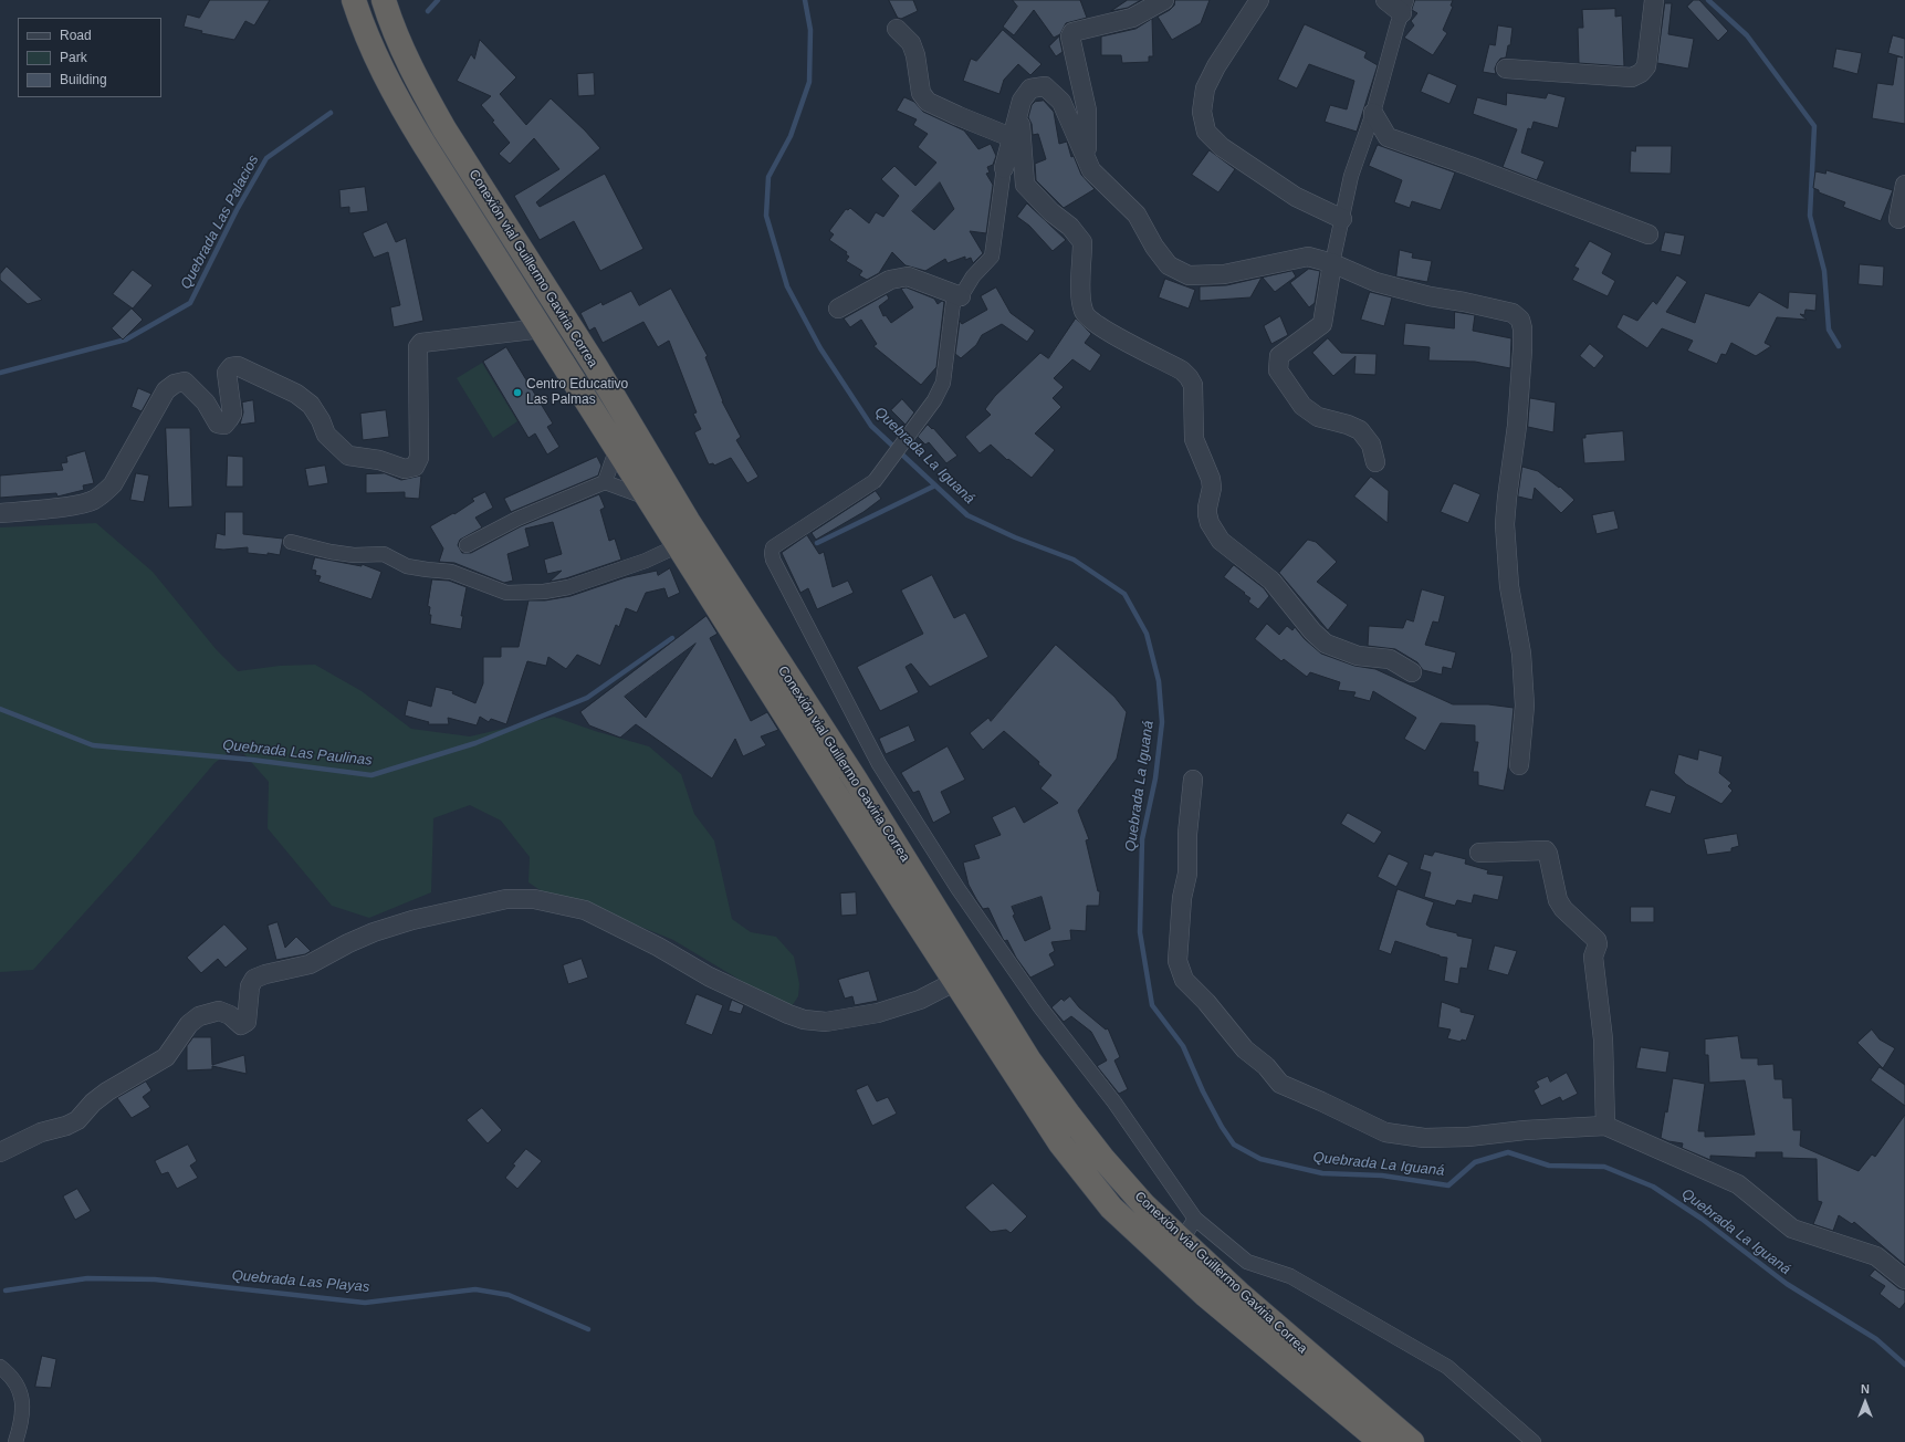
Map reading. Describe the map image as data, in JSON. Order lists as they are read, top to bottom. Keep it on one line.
{"streets":{"highway":["Conexión vial Guillermo Gaviria Correa"]},"water":["Quebrada Las Palacios","Quebrada La Iguaná","Quebrada Las Paulinas","Quebrada Las Playas"],"places":["Centro Educativo Las Palmas"],"legend":["Road","Park","Building"],"north":"top"}
